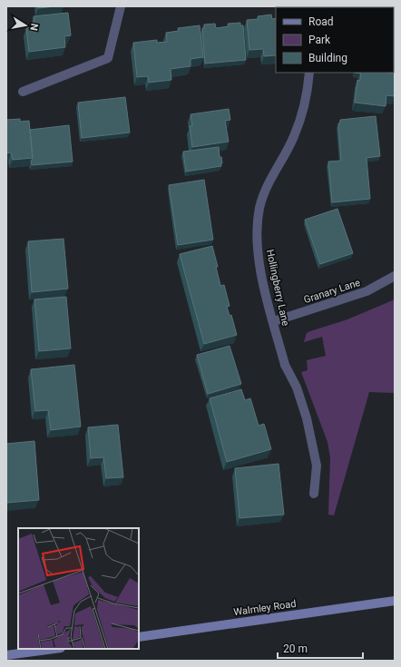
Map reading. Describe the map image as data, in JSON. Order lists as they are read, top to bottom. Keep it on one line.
{"streets":{"main road":["Walmley Road"],"street":["Hollingberry Lane","Granary Lane"]},"crossings":[["Hollingberry Lane","Granary Lane"]],"legend":["Road","Park","Building"],"scale_bar":"20 m","north":"right"}
